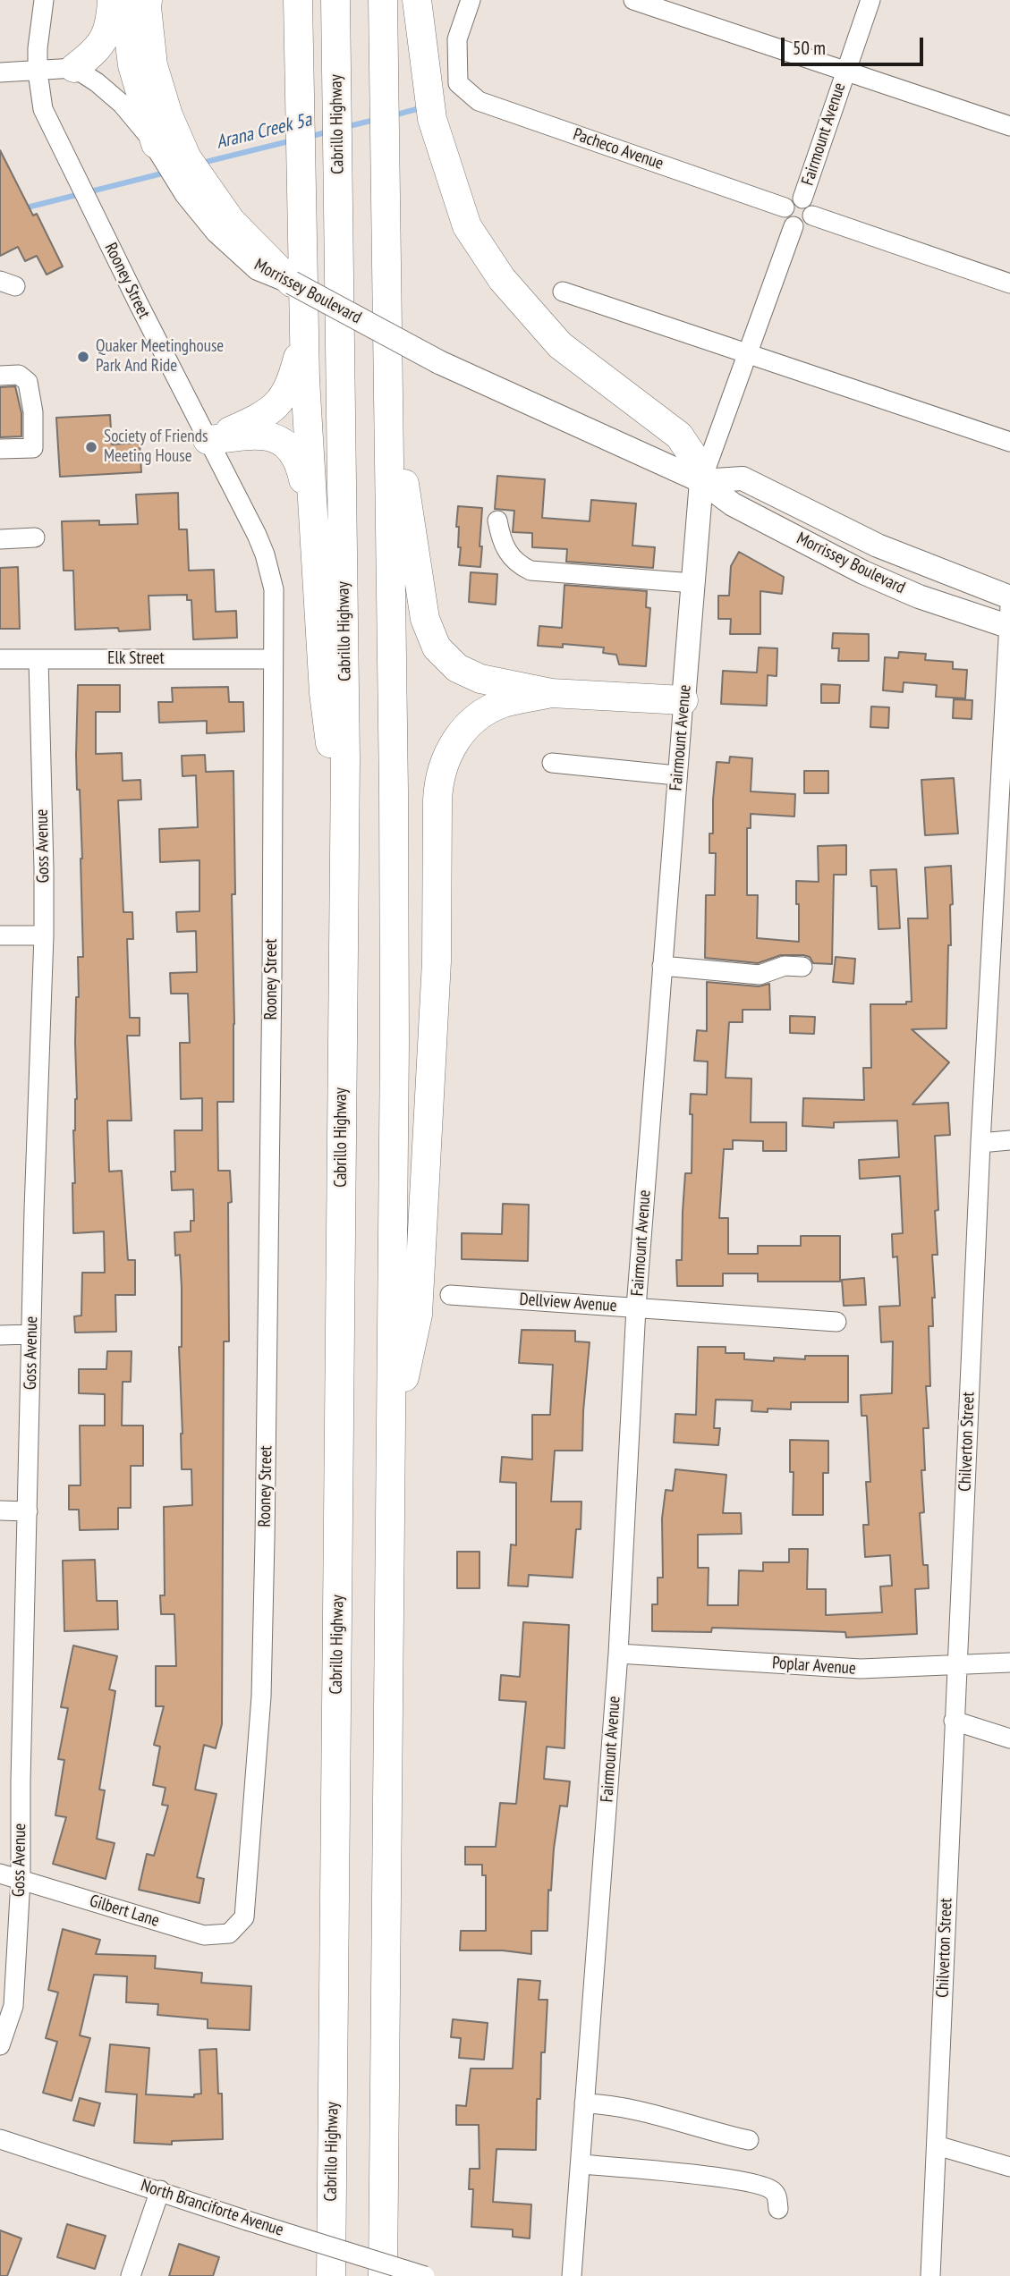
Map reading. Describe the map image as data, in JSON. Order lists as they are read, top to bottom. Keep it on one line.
{"streets":{"highway":["Cabrillo Highway"],"main road":["Fairmount Avenue","Morrissey Boulevard"],"street":["Pacheco Avenue","Rooney Street","Elk Street","Goss Avenue","Dellview Avenue","Chilverton Street","Poplar Avenue","Gilbert Lane","North Branciforte Avenue"]},"crossings":[["Fairmount Avenue","Pacheco Avenue"],["Fairmount Avenue","Morrissey Boulevard"],["Fairmount Avenue","Dellview Avenue"],["Fairmount Avenue","Poplar Avenue"],["Rooney Street","Elk Street"],["Rooney Street","Gilbert Lane"],["Morrissey Boulevard","Chilverton Street"],["Elk Street","Goss Avenue"],["Goss Avenue","Gilbert Lane"],["Chilverton Street","Poplar Avenue"]],"water":["Arana Creek 5a"],"places":["Quaker Meetinghouse Park And Ride","Society of Friends Meeting House"],"scale_bar":"50 m"}
